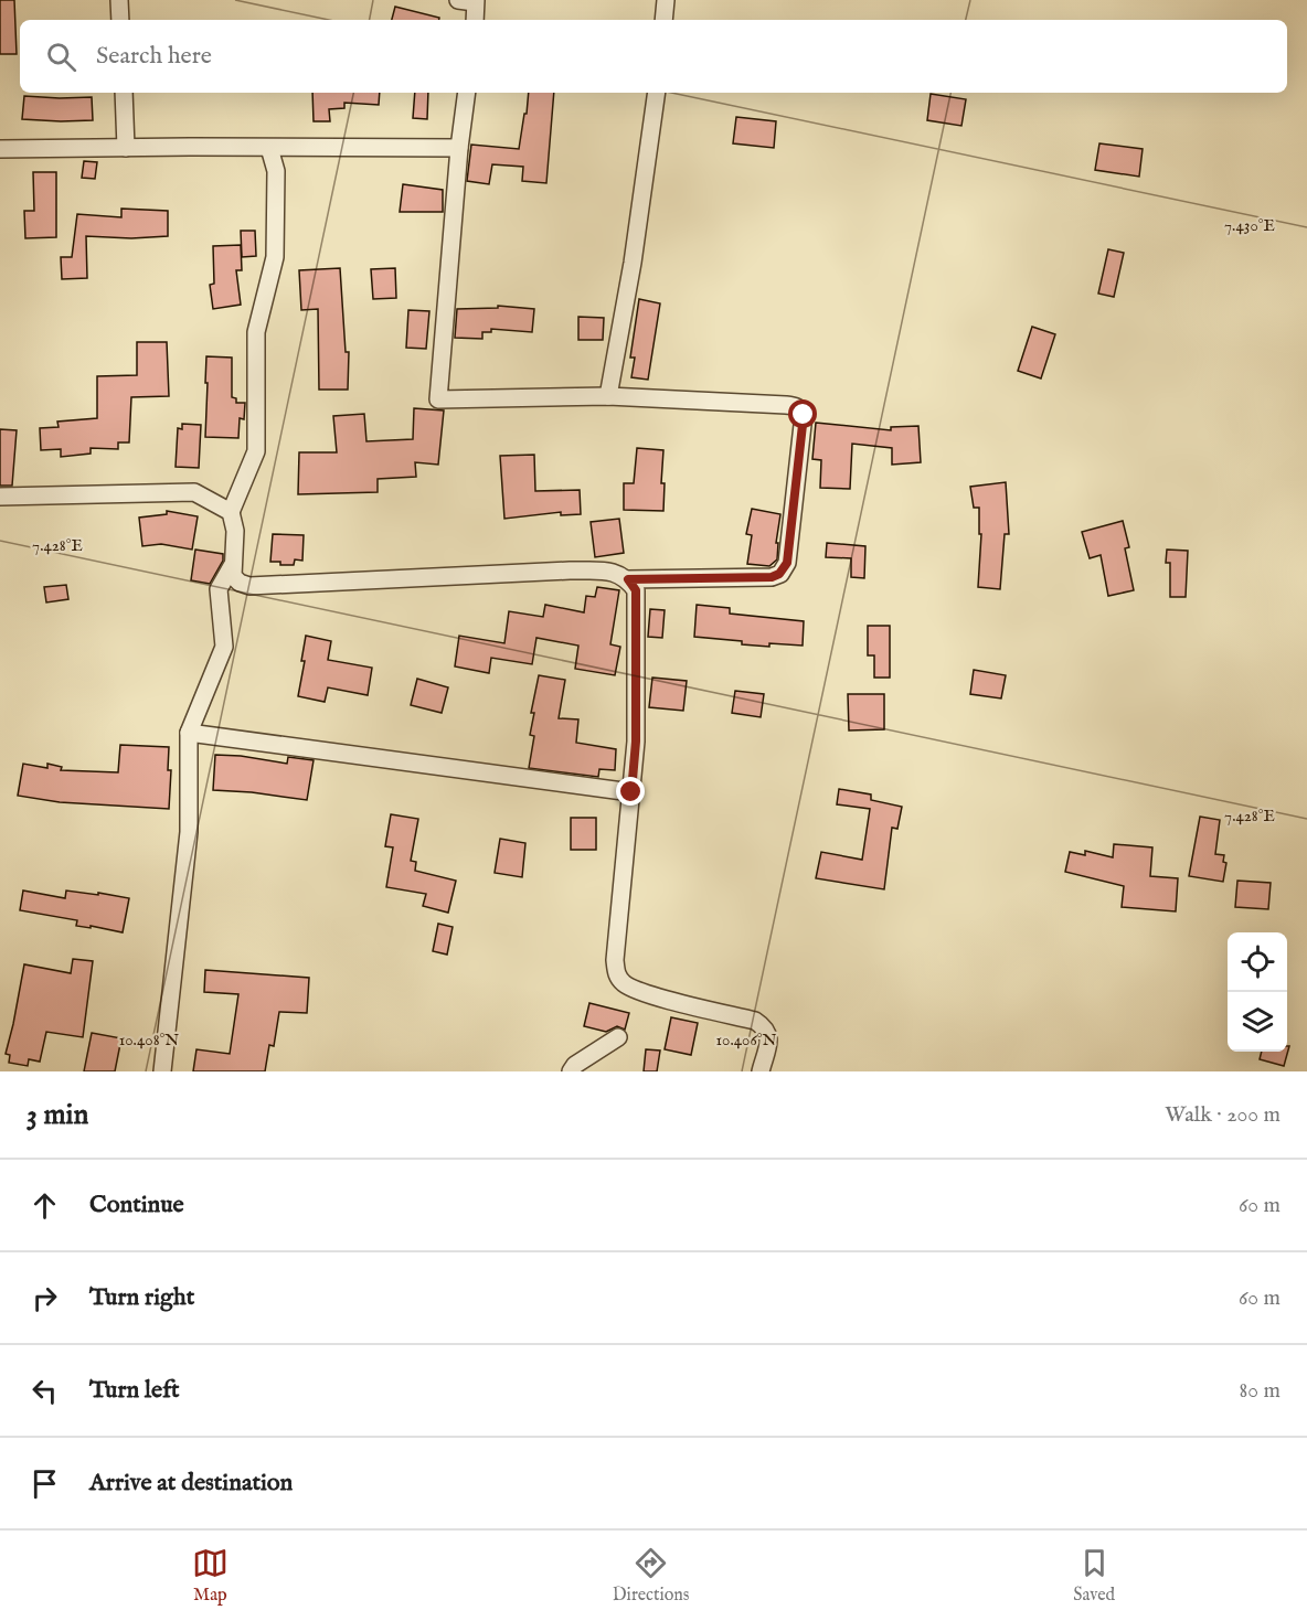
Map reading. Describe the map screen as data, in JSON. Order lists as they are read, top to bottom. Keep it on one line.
{"page":{"search":"Search here","heading":["3 min","Walk · 200 m"],"list":[["Continue","60 m"],["Turn right","60 m"],["Turn left","80 m"],"Arrive at destination"],"nav":["Map","Directions","Saved"]},"coordinates":["7.430°E","7.428°E","10.408°N","10.406°N"]}
